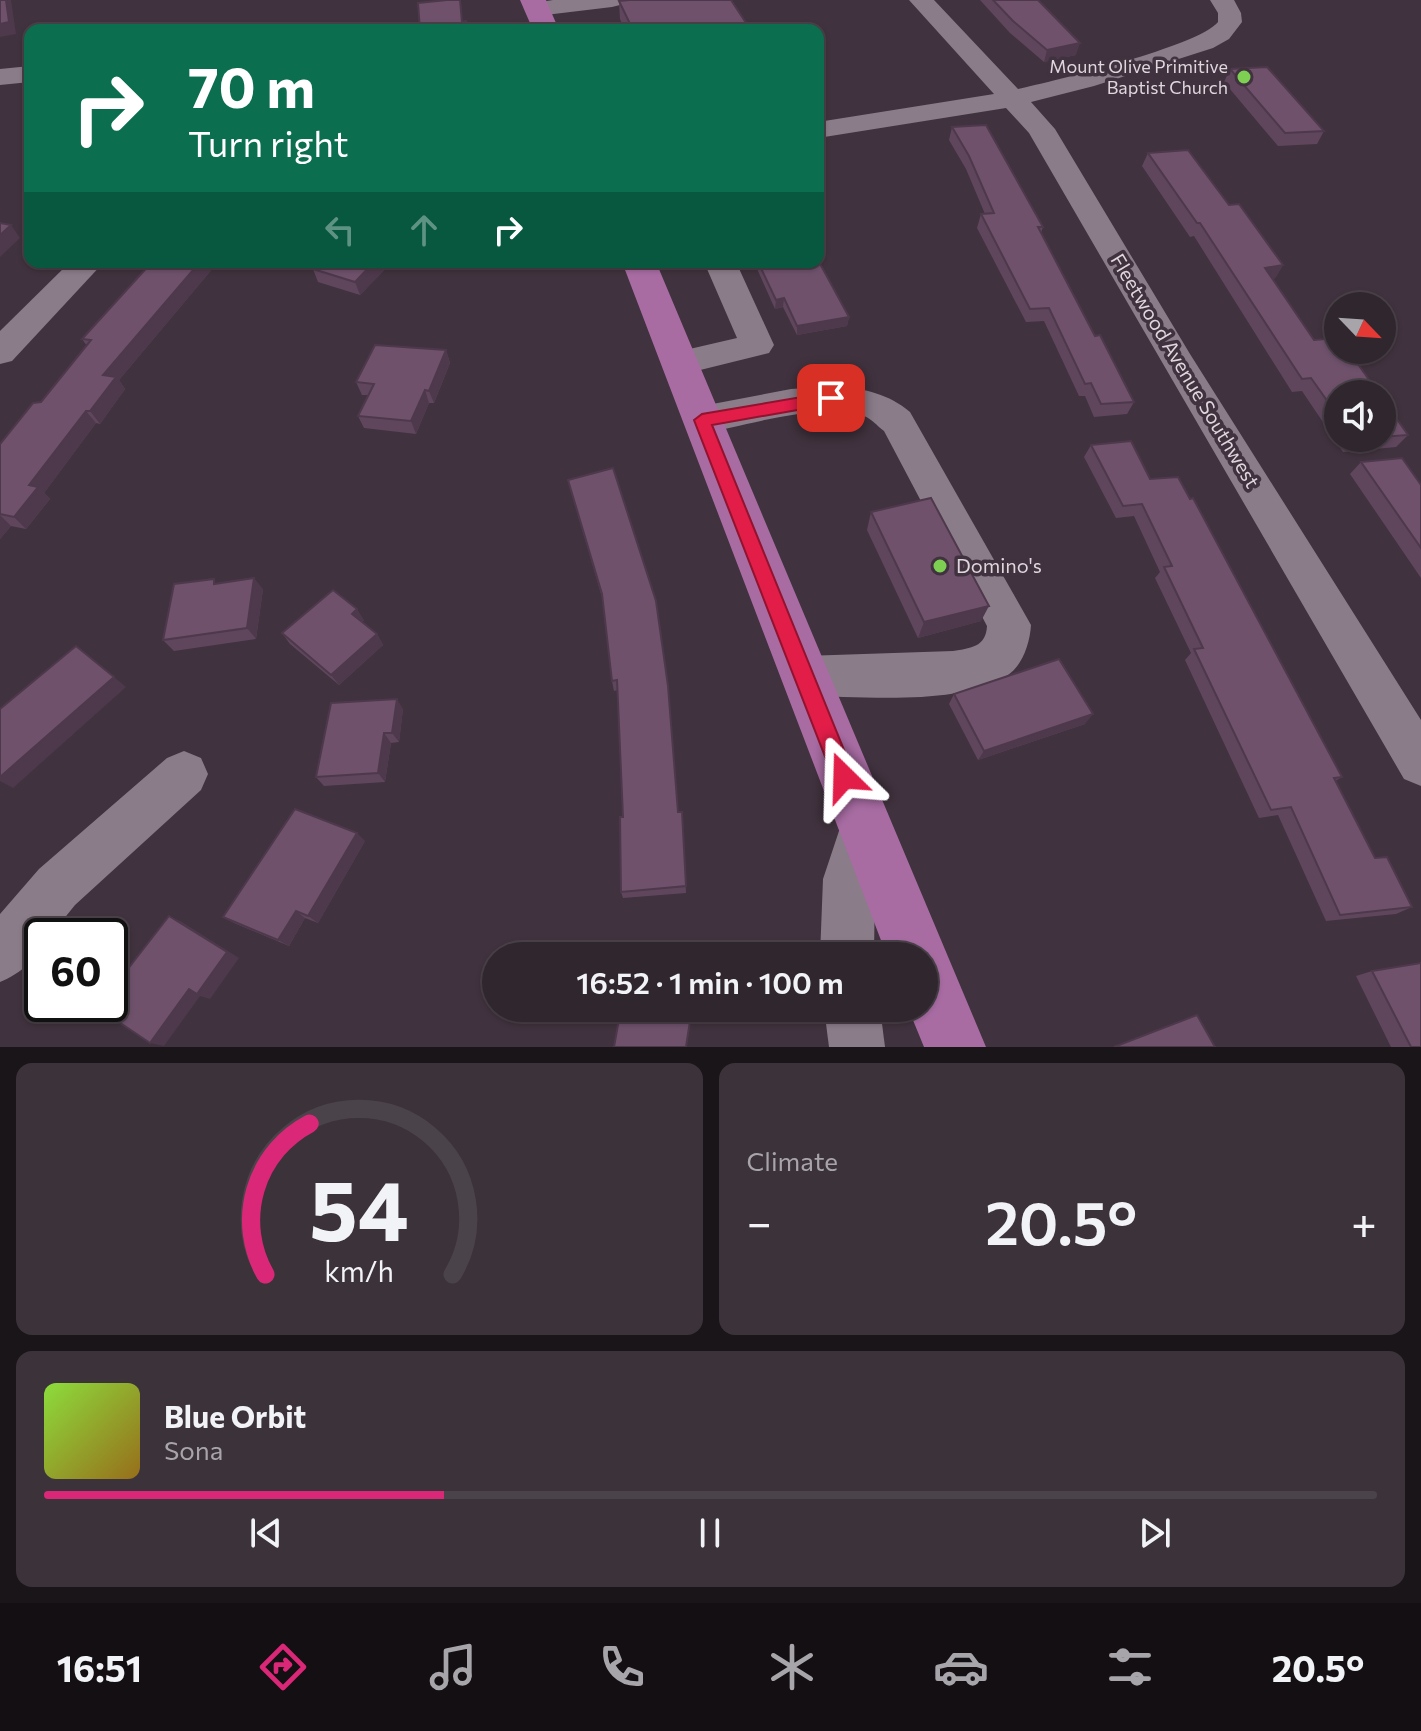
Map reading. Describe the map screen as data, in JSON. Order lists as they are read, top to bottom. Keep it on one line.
{"streets":{"street":["Fleetwood Avenue Southwest"]},"places":["Mount Olive Primitive Baptist Church","Domino's"],"north":"bottom right","page":{"turn":["70 m","Turn right"],"limit":"60","trip":"16:52 · 1 min · 100 m","tile":"Climate","heat":["−","20.5°","+"],"song":["Blue Orbit","Sona"],"tabs":["16:51","20.5°"],"gauge":["54","km/h"]}}
